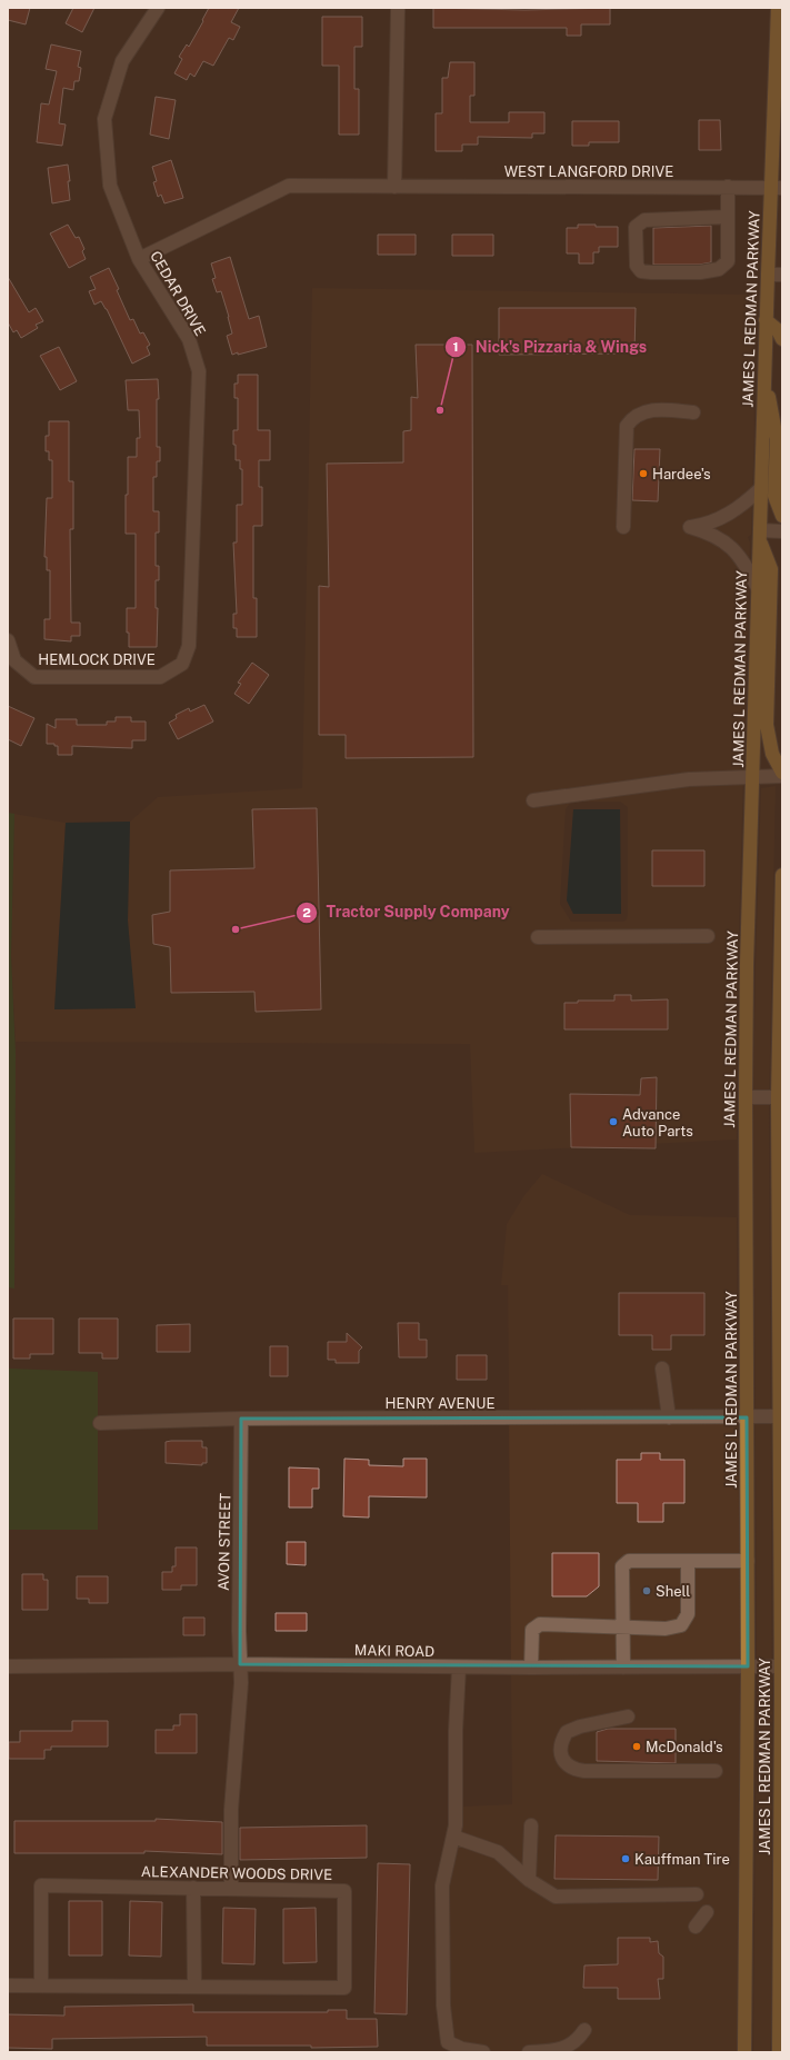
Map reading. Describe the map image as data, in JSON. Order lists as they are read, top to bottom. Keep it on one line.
{"streets":{"main road":["JAMES L REDMAN PARKWAY"],"street":["WEST LANGFORD DRIVE","CEDAR DRIVE","HEMLOCK DRIVE","HENRY AVENUE","AVON STREET","MAKI ROAD","ALEXANDER WOODS DRIVE"]},"crossings":[["WEST LANGFORD DRIVE","CEDAR DRIVE"],["WEST LANGFORD DRIVE","JAMES L REDMAN PARKWAY"],["CEDAR DRIVE","HEMLOCK DRIVE"],["JAMES L REDMAN PARKWAY","HENRY AVENUE"],["JAMES L REDMAN PARKWAY","MAKI ROAD"],["HENRY AVENUE","AVON STREET"],["AVON STREET","MAKI ROAD"],["AVON STREET","ALEXANDER WOODS DRIVE"]],"places":["Nick's Pizzaria & Wings","Hardee's","Tractor Supply Company","Advance Auto Parts","Shell","McDonald's","Kauffman Tire"]}
